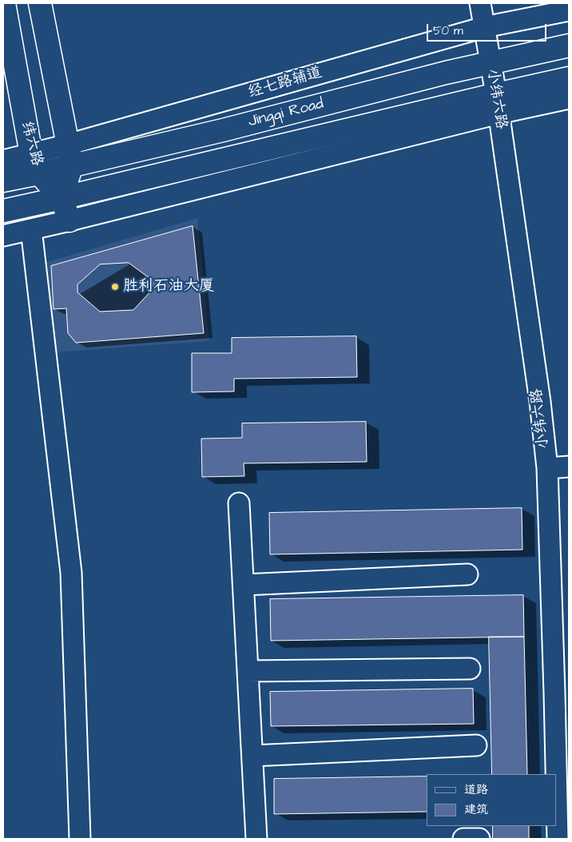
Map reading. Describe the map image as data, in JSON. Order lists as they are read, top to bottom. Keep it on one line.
{"streets":{"main road":["Jingqi Road","纬六路"],"street":["经七路辅道","小纬六路"]},"crossings":[["经七路辅道","小纬六路"],["经七路辅道","Jingqi Road"],["小纬六路","Jingqi Road"],["Jingqi Road","纬六路"]],"places":["胜利石油大厦"],"legend":["道路","建筑"],"scale_bar":"50 m"}
